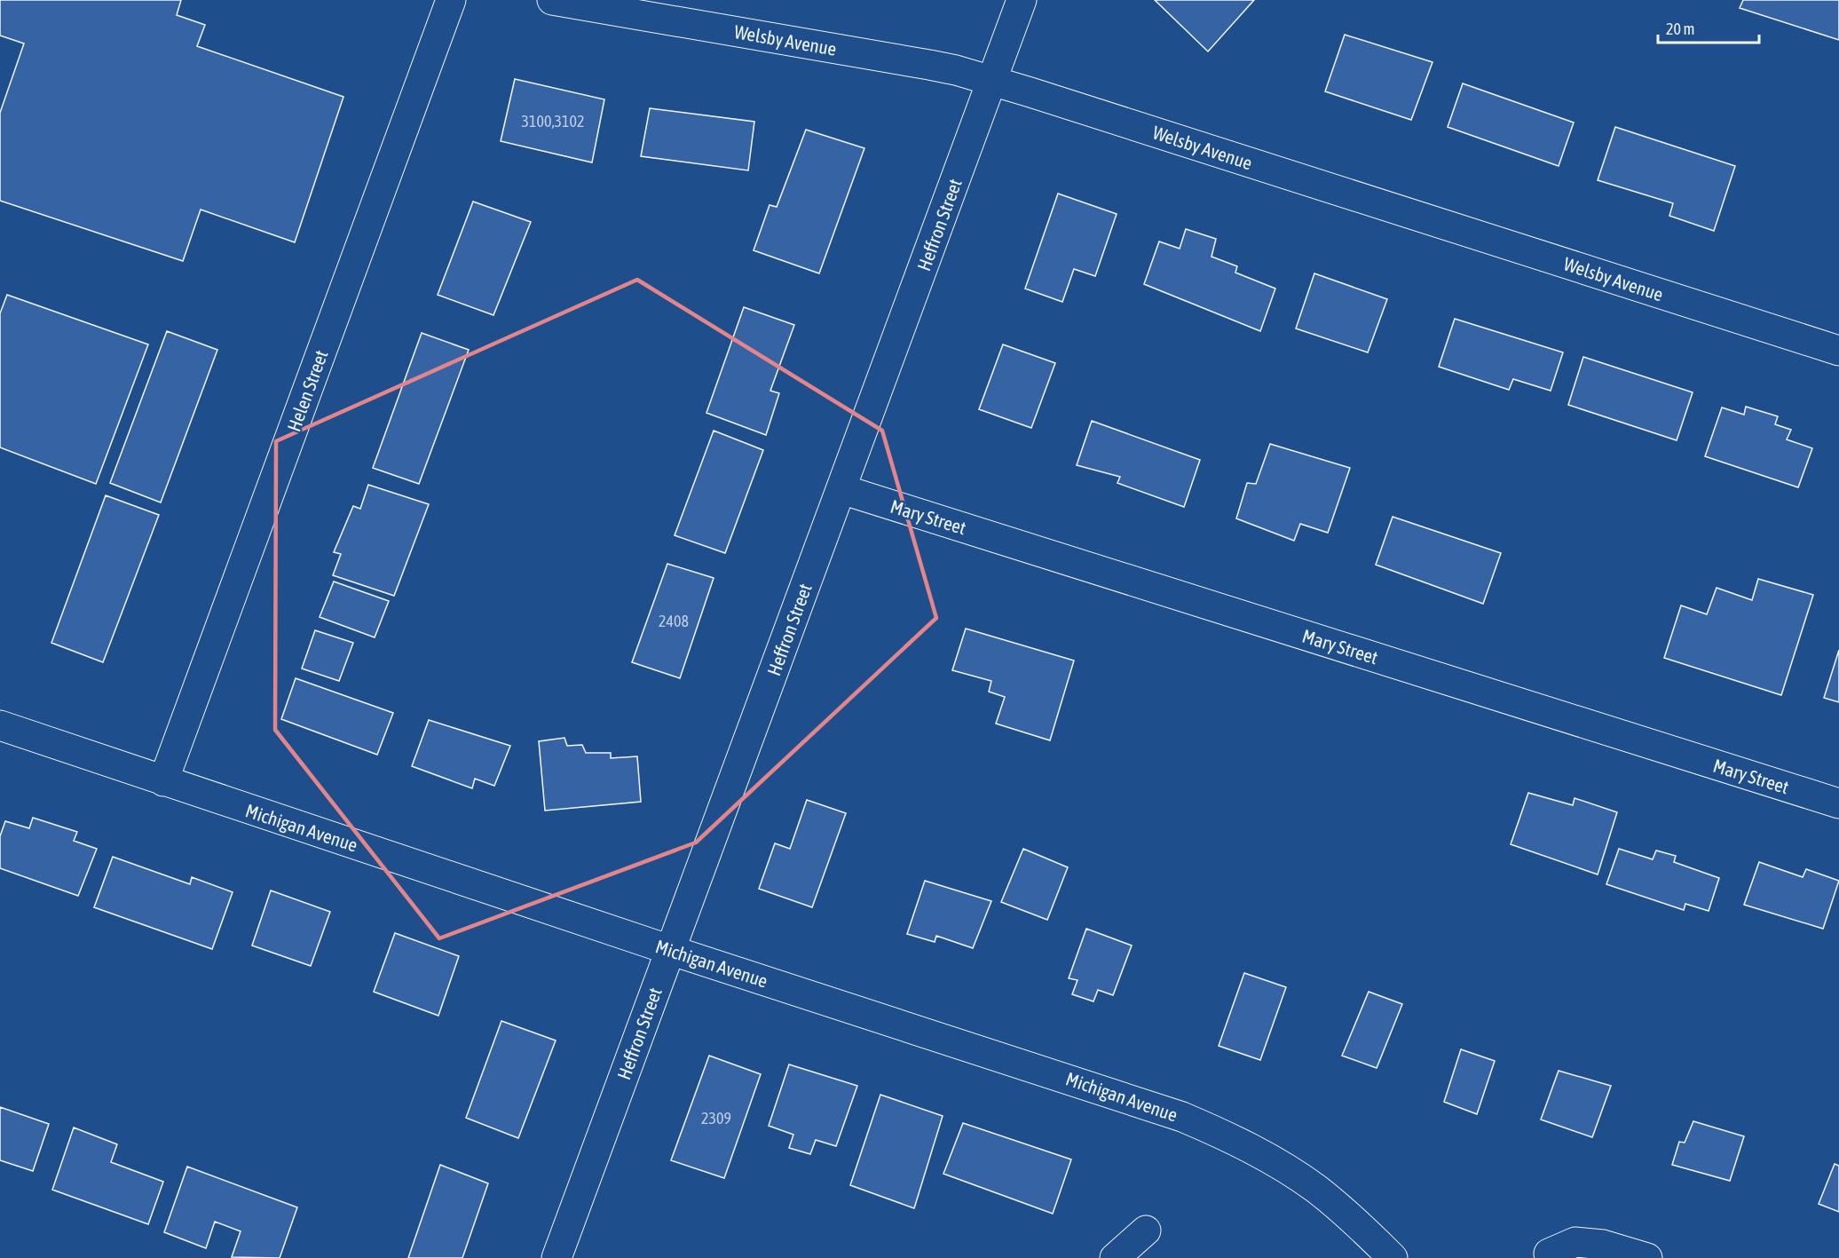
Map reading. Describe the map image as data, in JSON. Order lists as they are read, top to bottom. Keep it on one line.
{"streets":{"street":["Welsby Avenue","Heffron Street","Helen Street","Mary Street","Michigan Avenue"]},"crossings":[["Welsby Avenue","Heffron Street"],["Heffron Street","Mary Street"],["Heffron Street","Michigan Avenue"],["Helen Street","Michigan Avenue"]],"house_numbers":["3100,3102","2408","2309"],"scale_bar":"20 m"}
